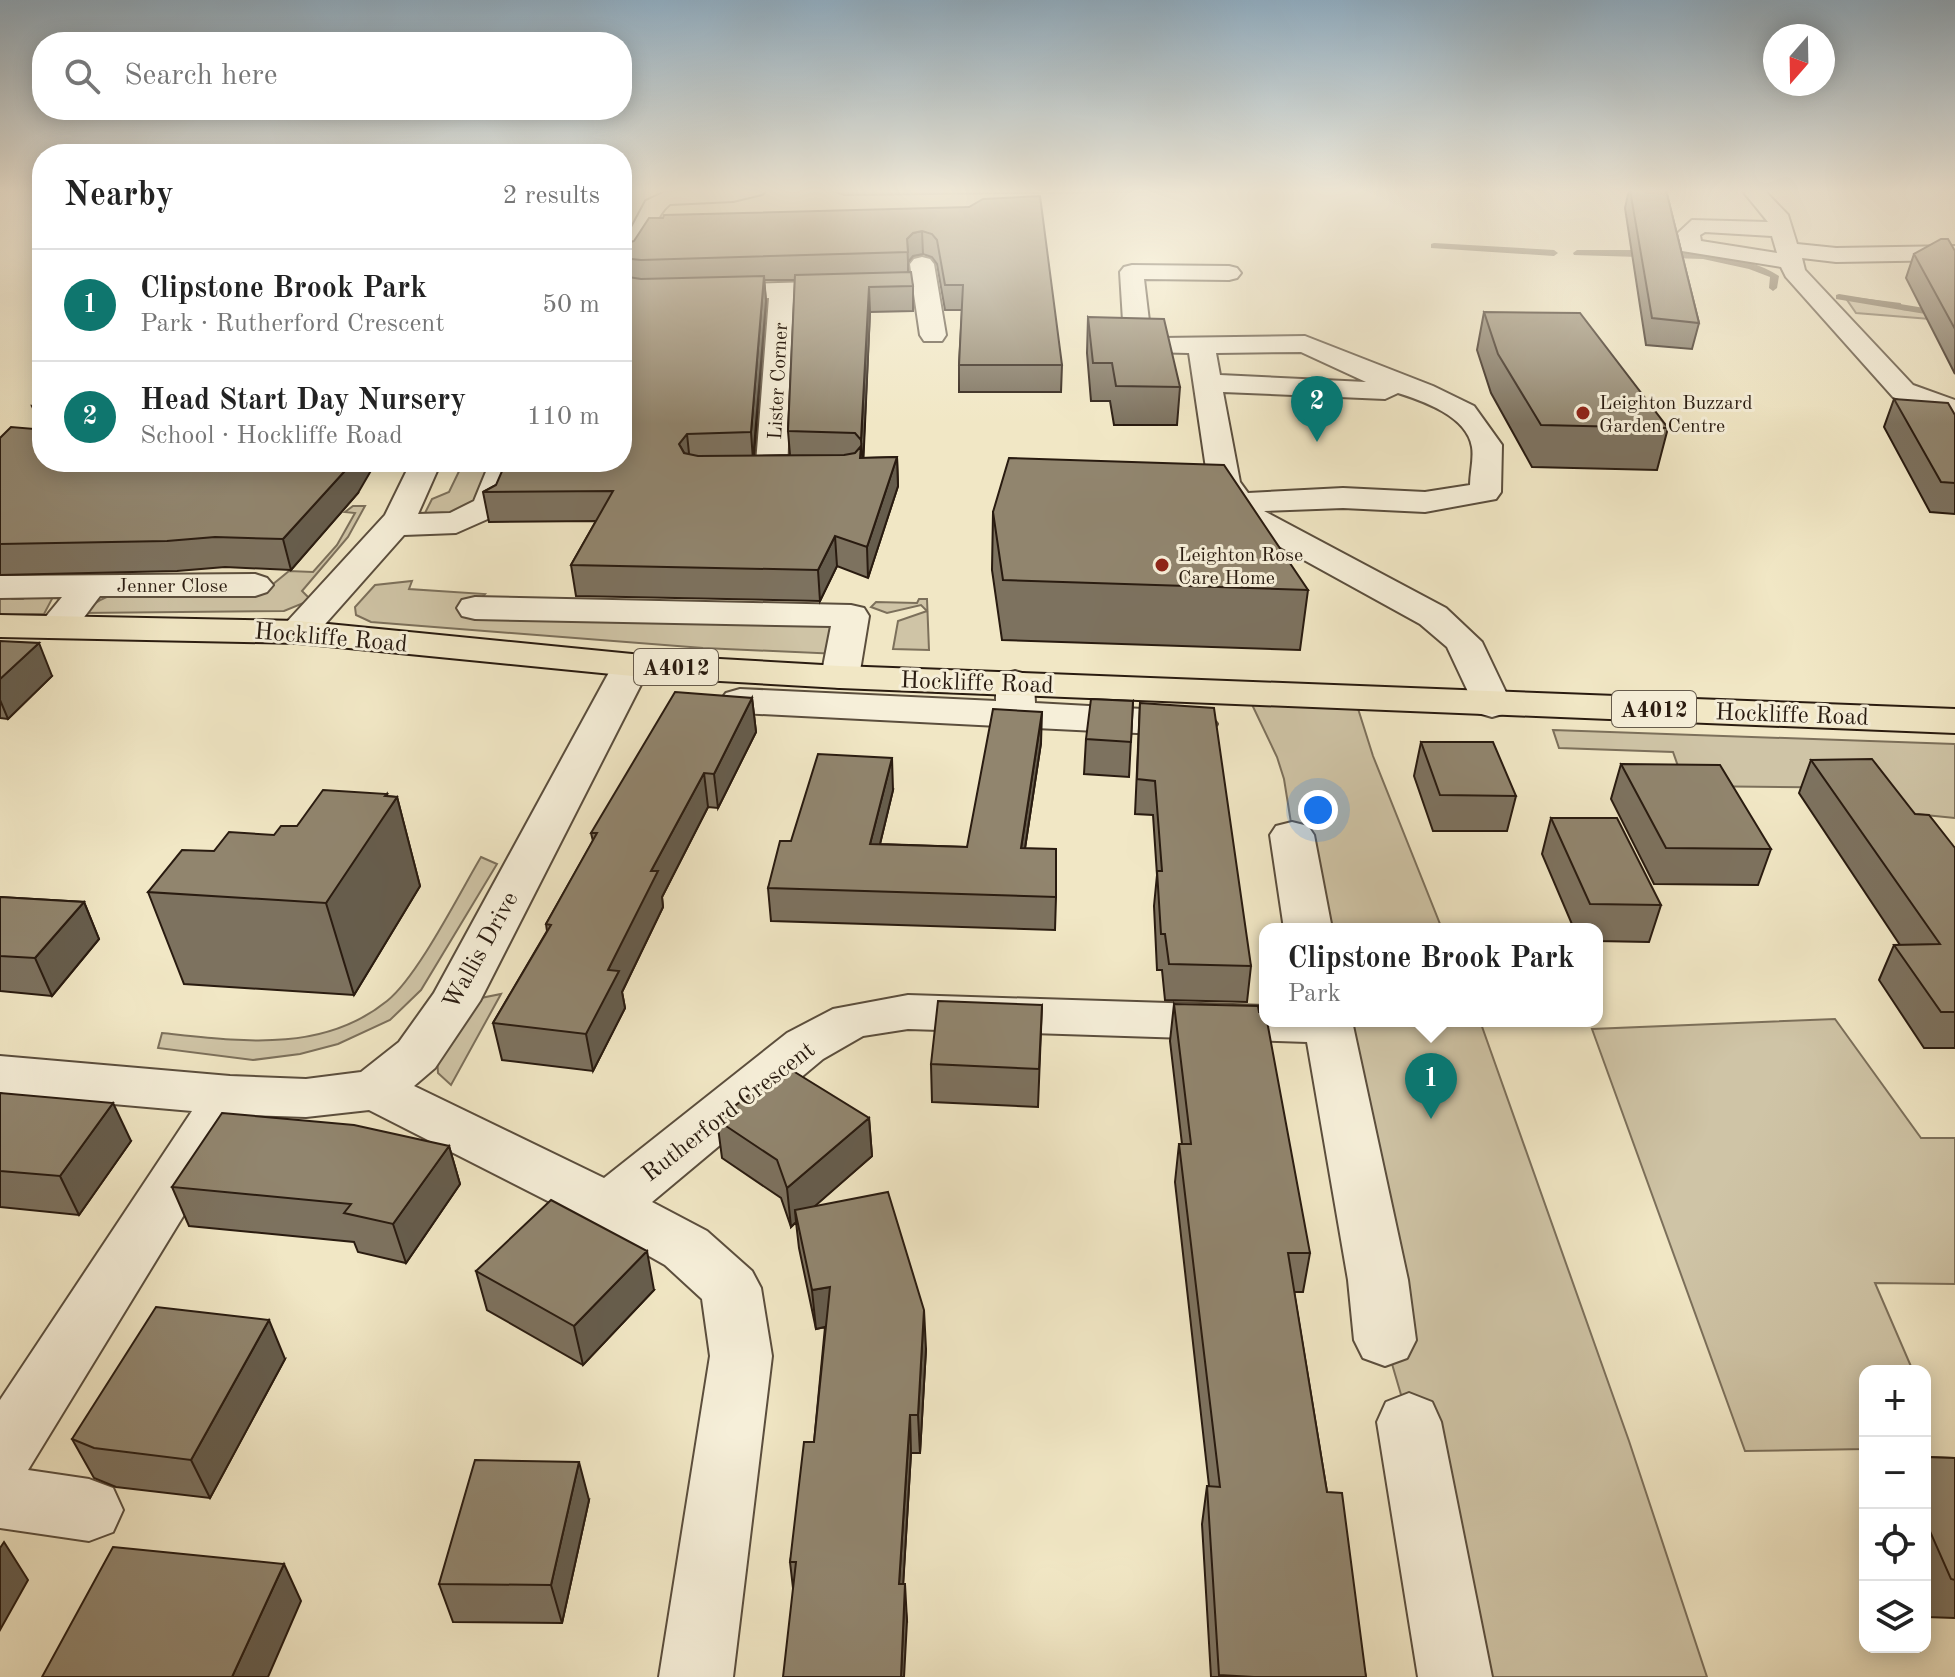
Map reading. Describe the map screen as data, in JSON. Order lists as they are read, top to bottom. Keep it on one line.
{"streets":{"main road":["Hockliffe Road","A4012"],"street":["Lister Corner","Jenner Close","Wallis Drive","Rutherford Crescent"]},"crossings":[["Jenner Close","Hockliffe Road"],["Hockliffe Road","Wallis Drive"]],"places":["Leighton Buzzard Garden Centre","Leighton Rose Care Home"],"north":"bottom","page":{"search":"Search here","heading":["Nearby","2 results"],"list":[{"mark":"1","name":"Clipstone Brook Park","note":"Park · Rutherford Crescent","value":"50 m"},{"mark":"2","name":"Head Start Day Nursery","note":"School · Hockliffe Road","value":"110 m"}],"pins":["2","1"],"popup":["Clipstone Brook Park","Park"],"map_buttons":["+","−"]}}
